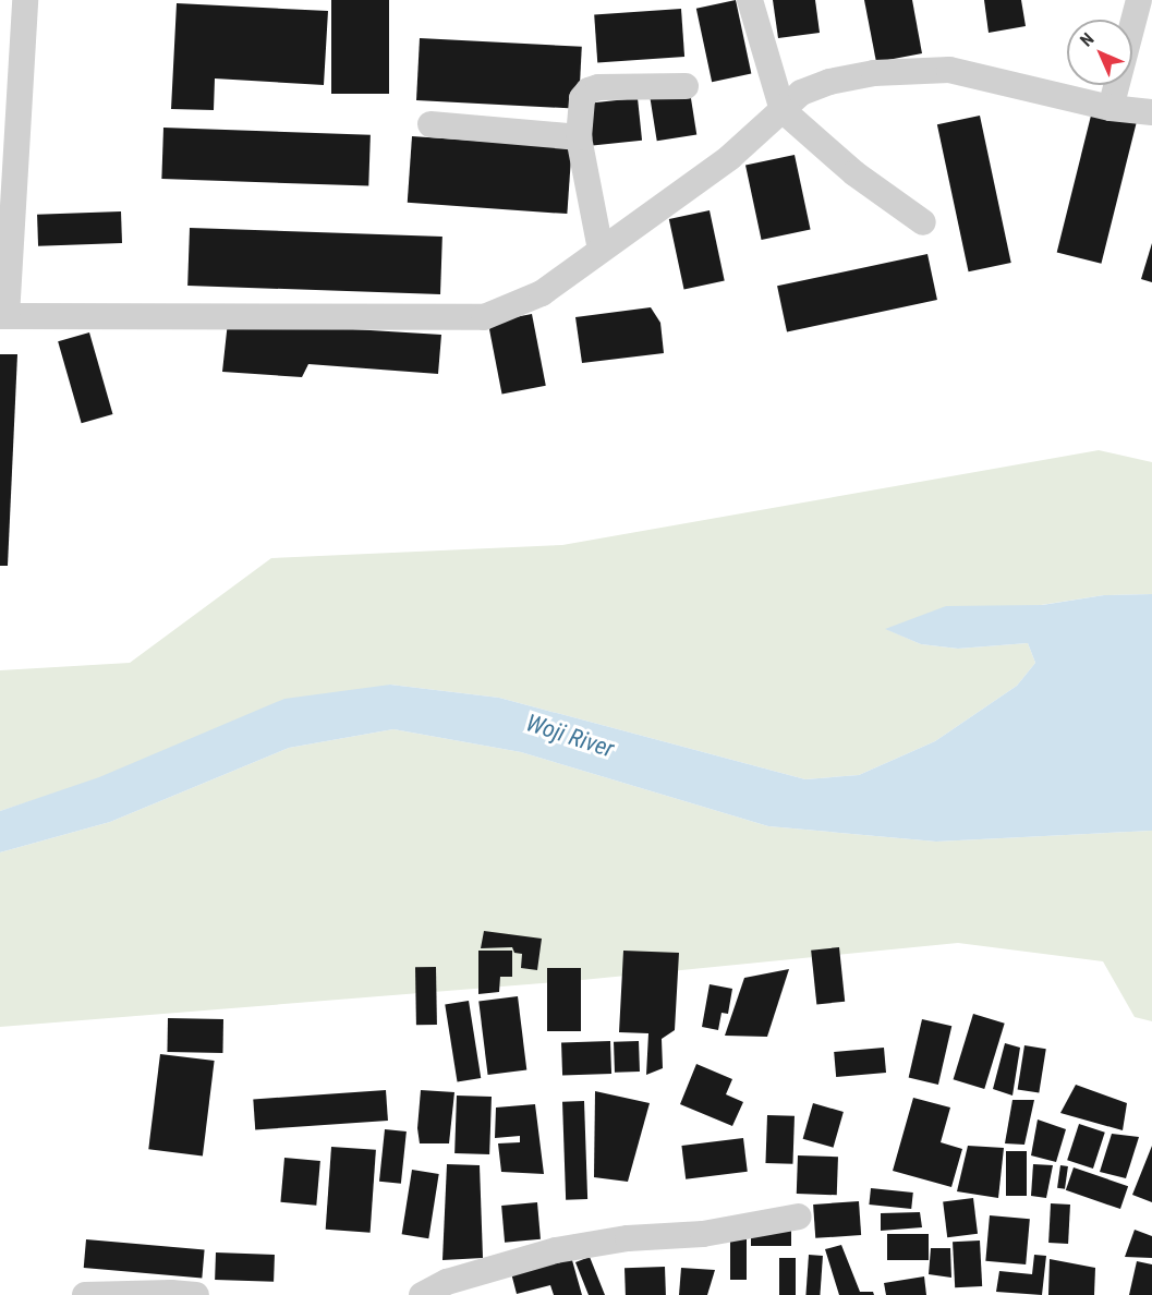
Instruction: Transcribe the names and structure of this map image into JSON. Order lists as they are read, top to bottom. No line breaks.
{"water":["Woji River"],"north":"top left"}
